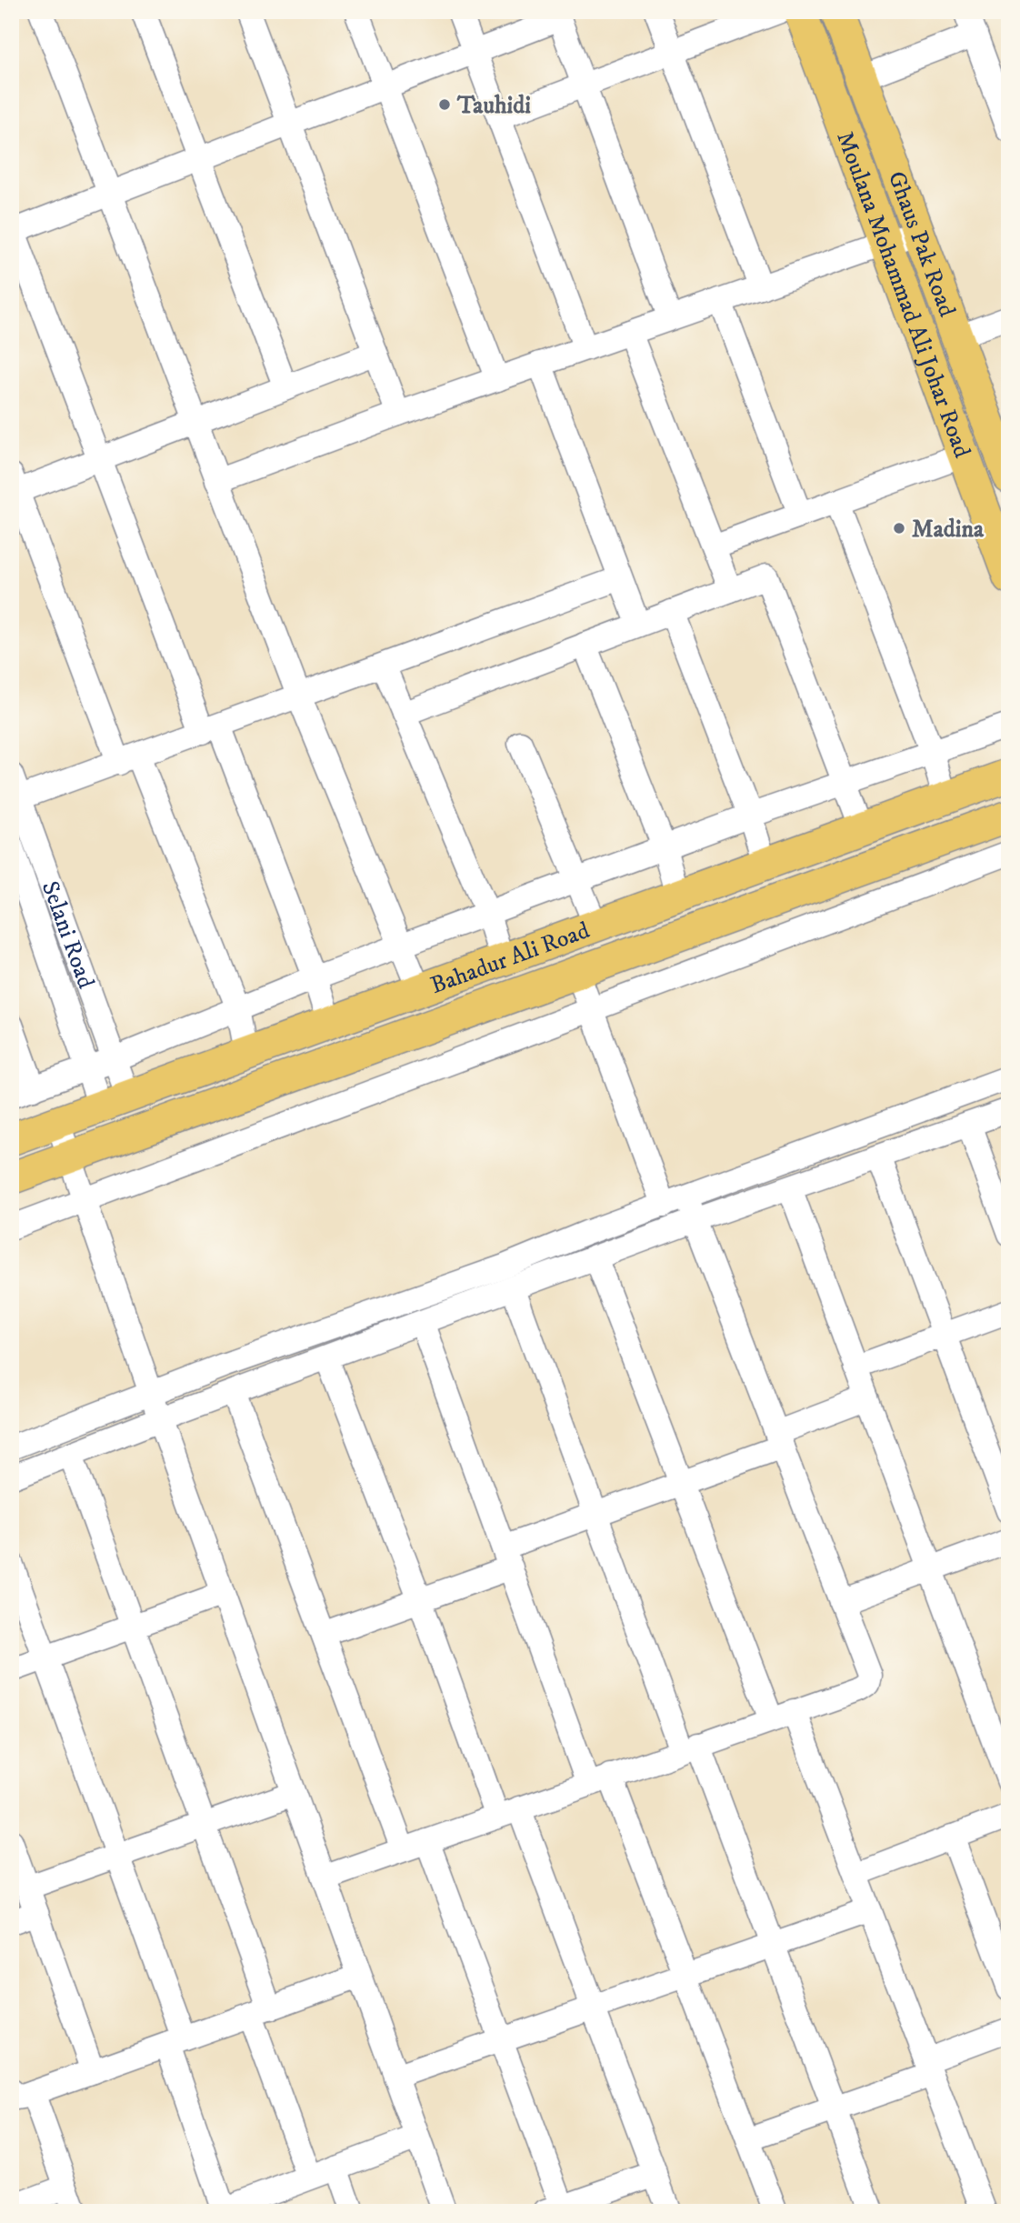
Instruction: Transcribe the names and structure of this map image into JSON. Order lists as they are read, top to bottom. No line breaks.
{"streets":{"main road":["Ghaus Pak Road","Moulana Mohammad Ali Johar Road","Bahadur Ali Road"],"street":["Selani Road"]},"crossings":[["Selani Road","Bahadur Ali Road"]],"places":["Tauhidi","Madina"]}
